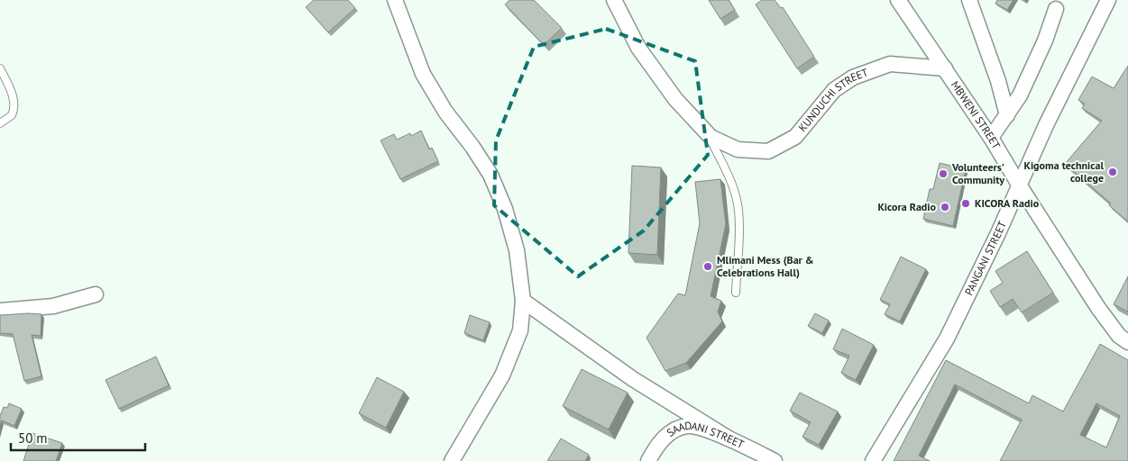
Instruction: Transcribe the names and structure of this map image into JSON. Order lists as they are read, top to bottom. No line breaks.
{"streets":{"street":["KUNDUCHI STREET","MBWENI STREET","PANGANI STREET","SAADANI STREET"]},"crossings":[["KUNDUCHI STREET","MBWENI STREET"],["MBWENI STREET","PANGANI STREET"]],"places":["Kigoma technical college","Volunteers' Community","KICORA Radio","Kicora Radio","Mlimani Mess (Bar & Celebrations Hall)"],"scale_bar":"50 m"}
